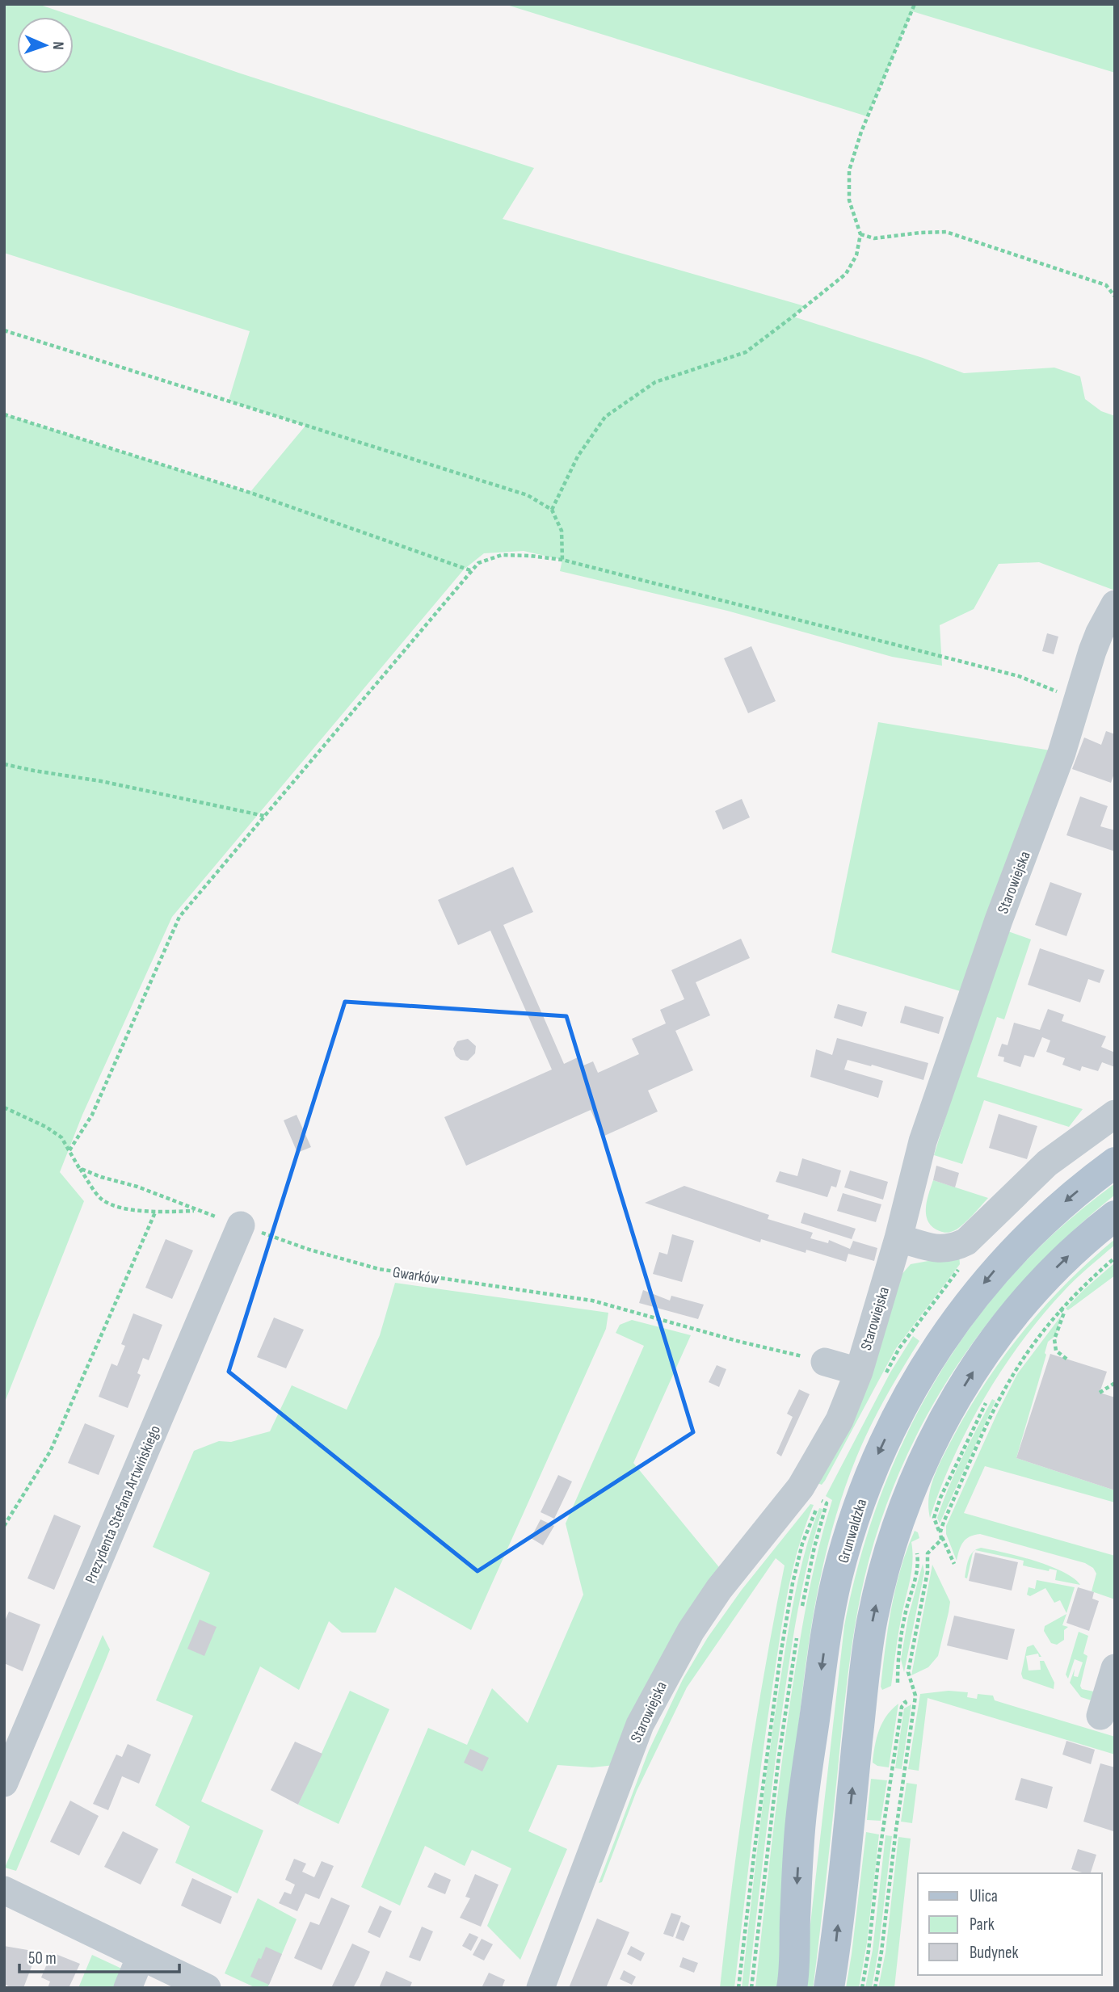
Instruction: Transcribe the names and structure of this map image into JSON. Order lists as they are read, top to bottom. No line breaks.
{"streets":{"main road":["Grunwaldzka"],"street":["Starowiejska","Prezydenta Stefana Artwińskiego"],"path":["Gwarków"]},"crossings":[["Gwarków","Prezydenta Stefana Artwińskiego"]],"legend":["Ulica","Park","Budynek"],"scale_bar":"50 m","north":"right"}
